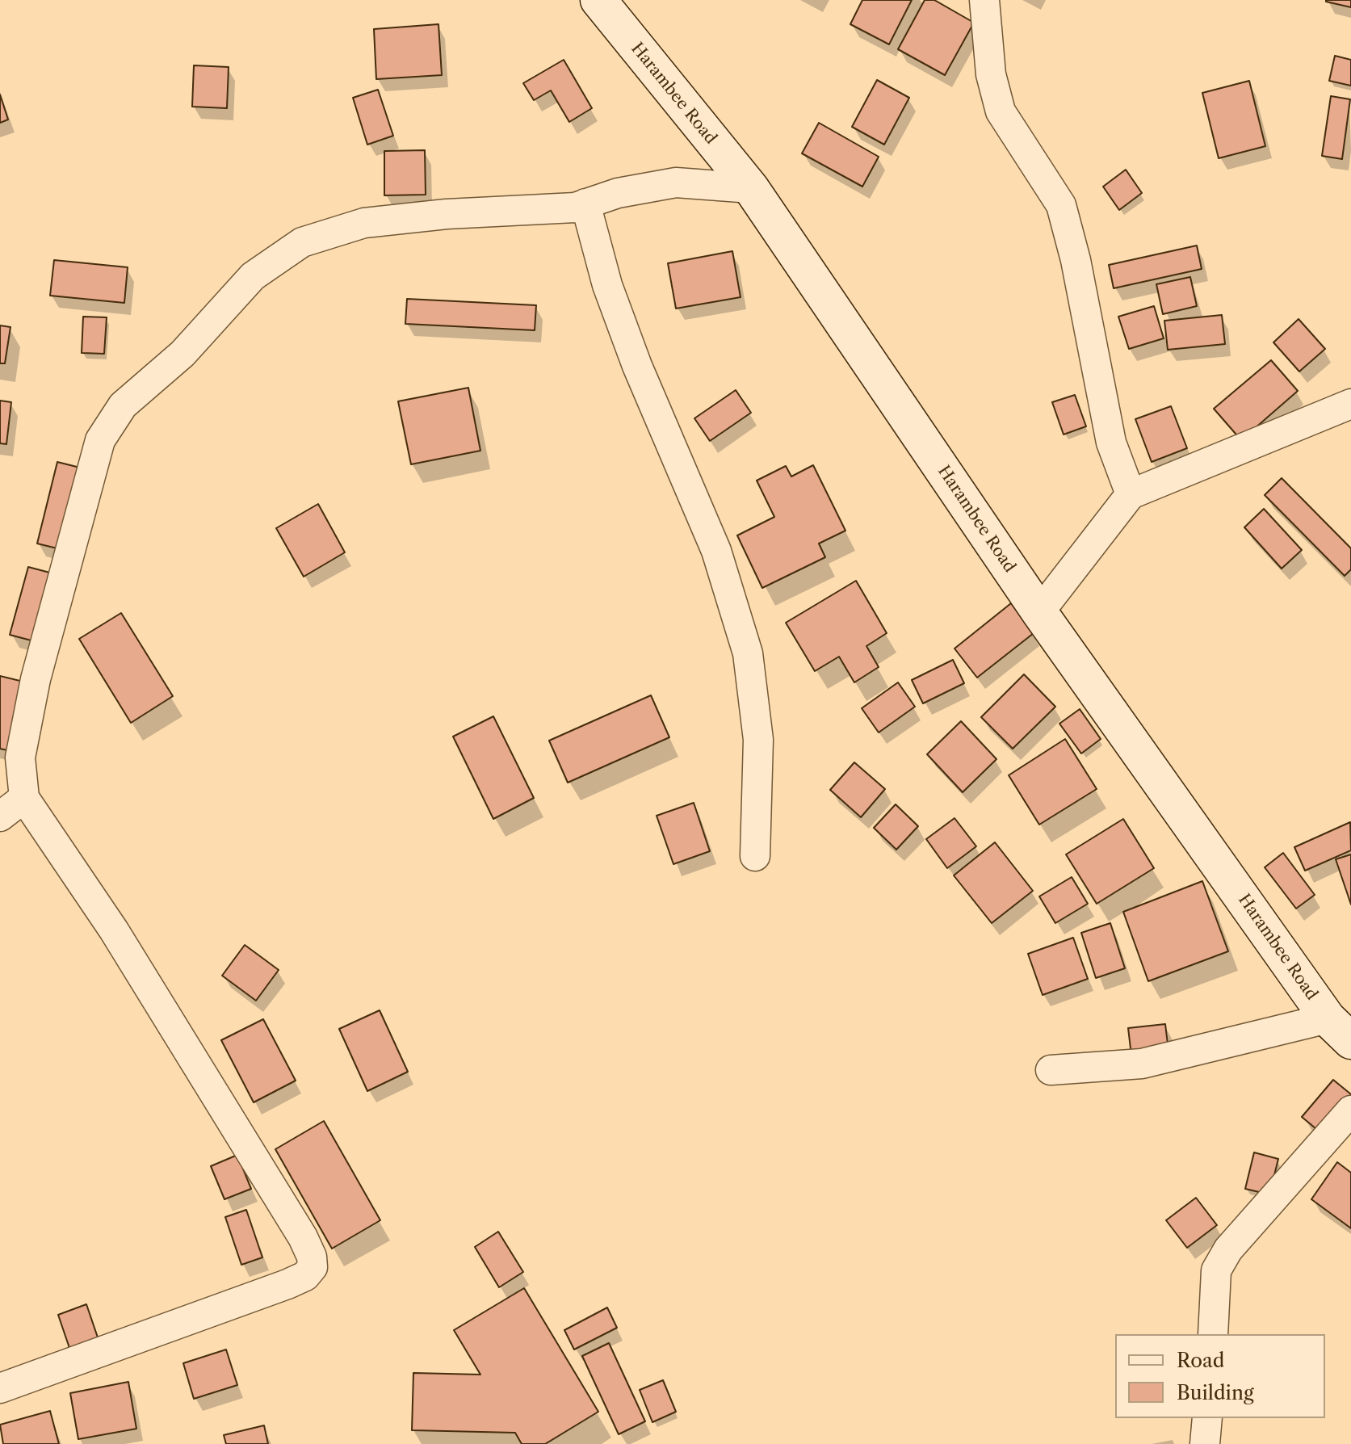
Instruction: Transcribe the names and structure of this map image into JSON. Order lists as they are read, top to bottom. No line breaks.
{"streets":{"main road":["Harambee Road"]},"legend":["Road","Building"]}
